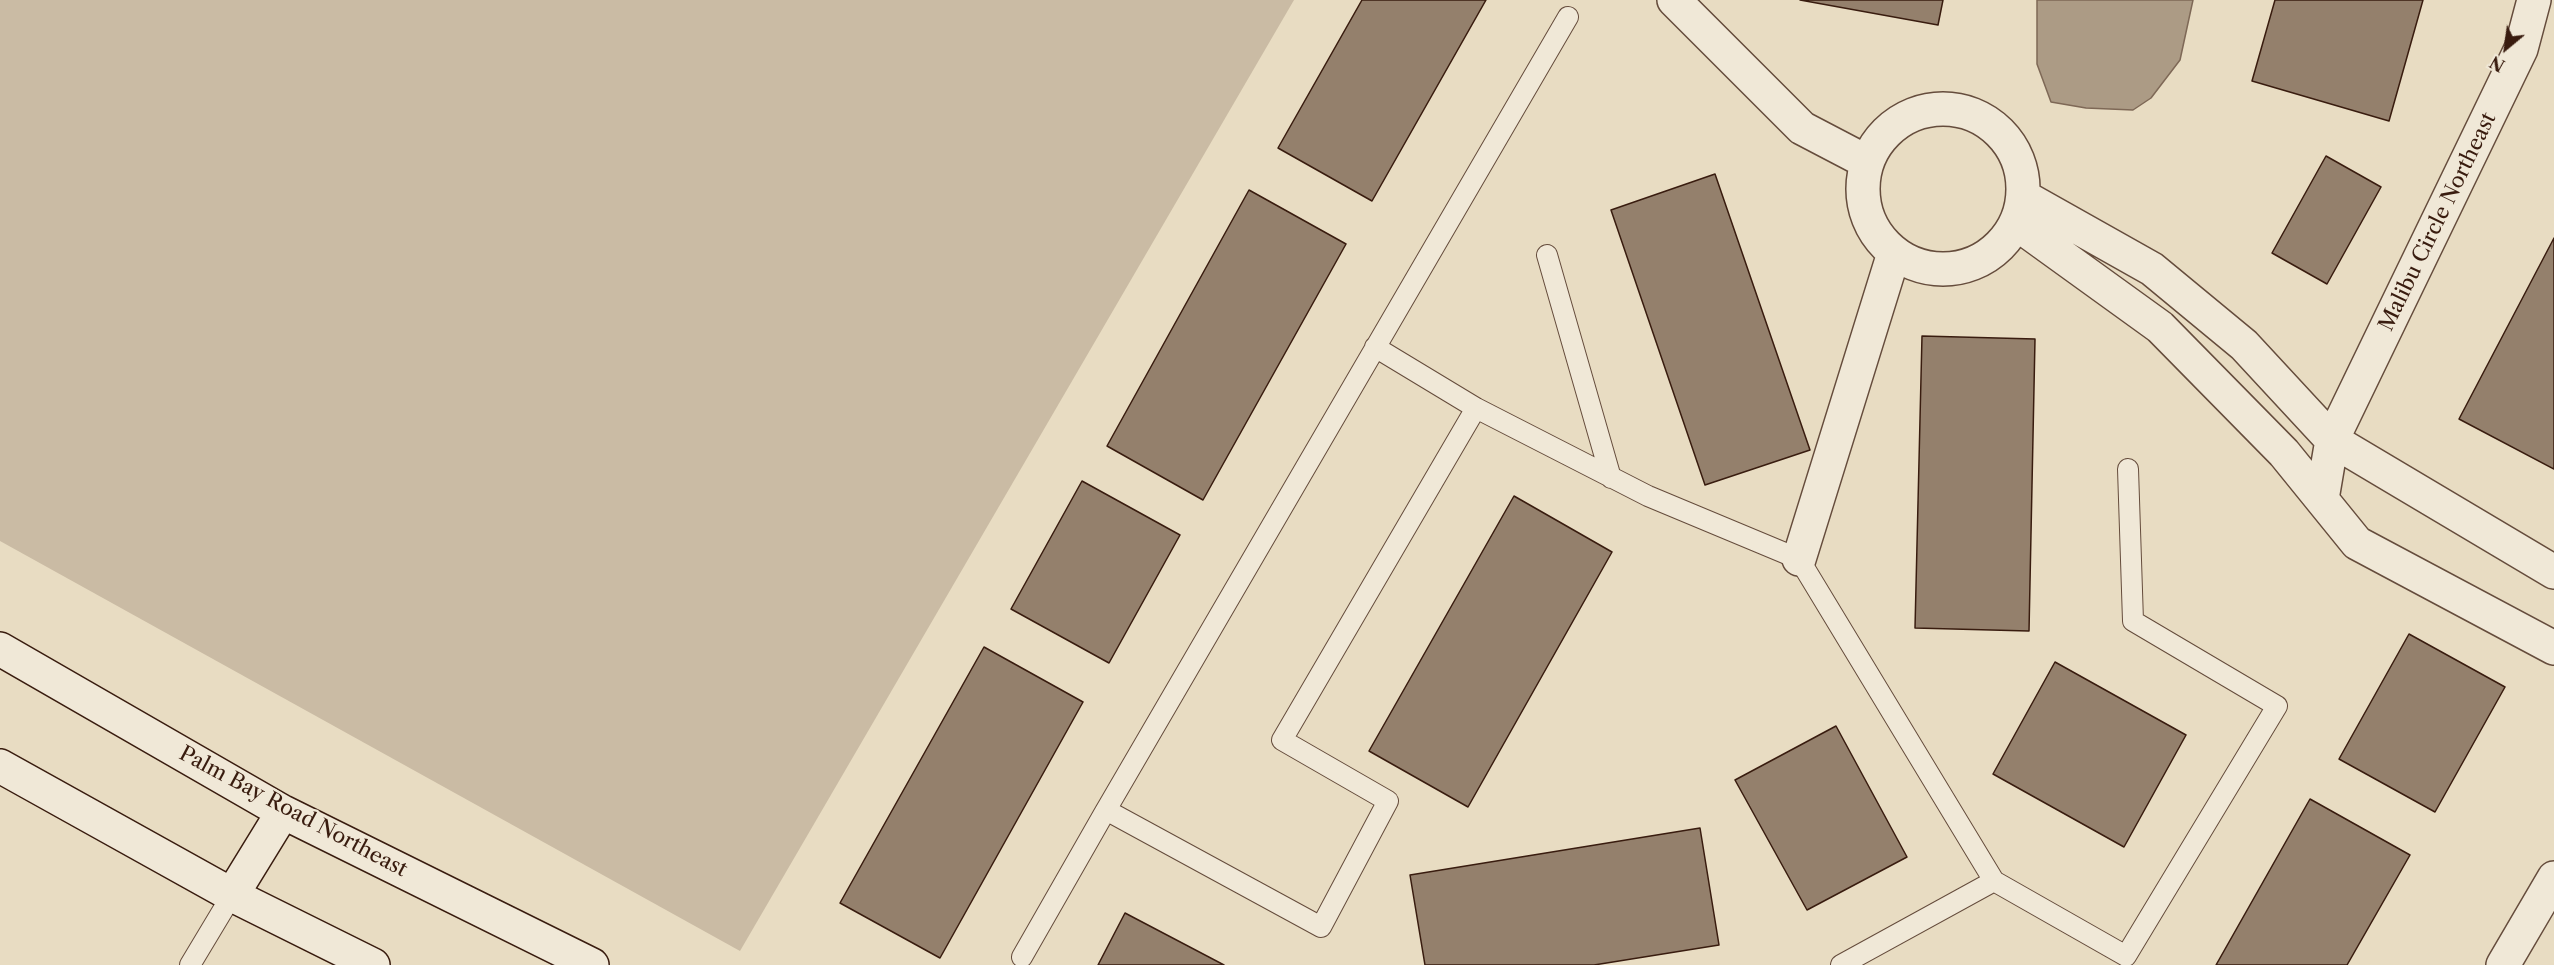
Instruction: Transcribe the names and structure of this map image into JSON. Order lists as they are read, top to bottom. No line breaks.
{"streets":{"street":["Malibu Circle Northeast","Palm Bay Road Northeast"]},"north":"bottom left"}
